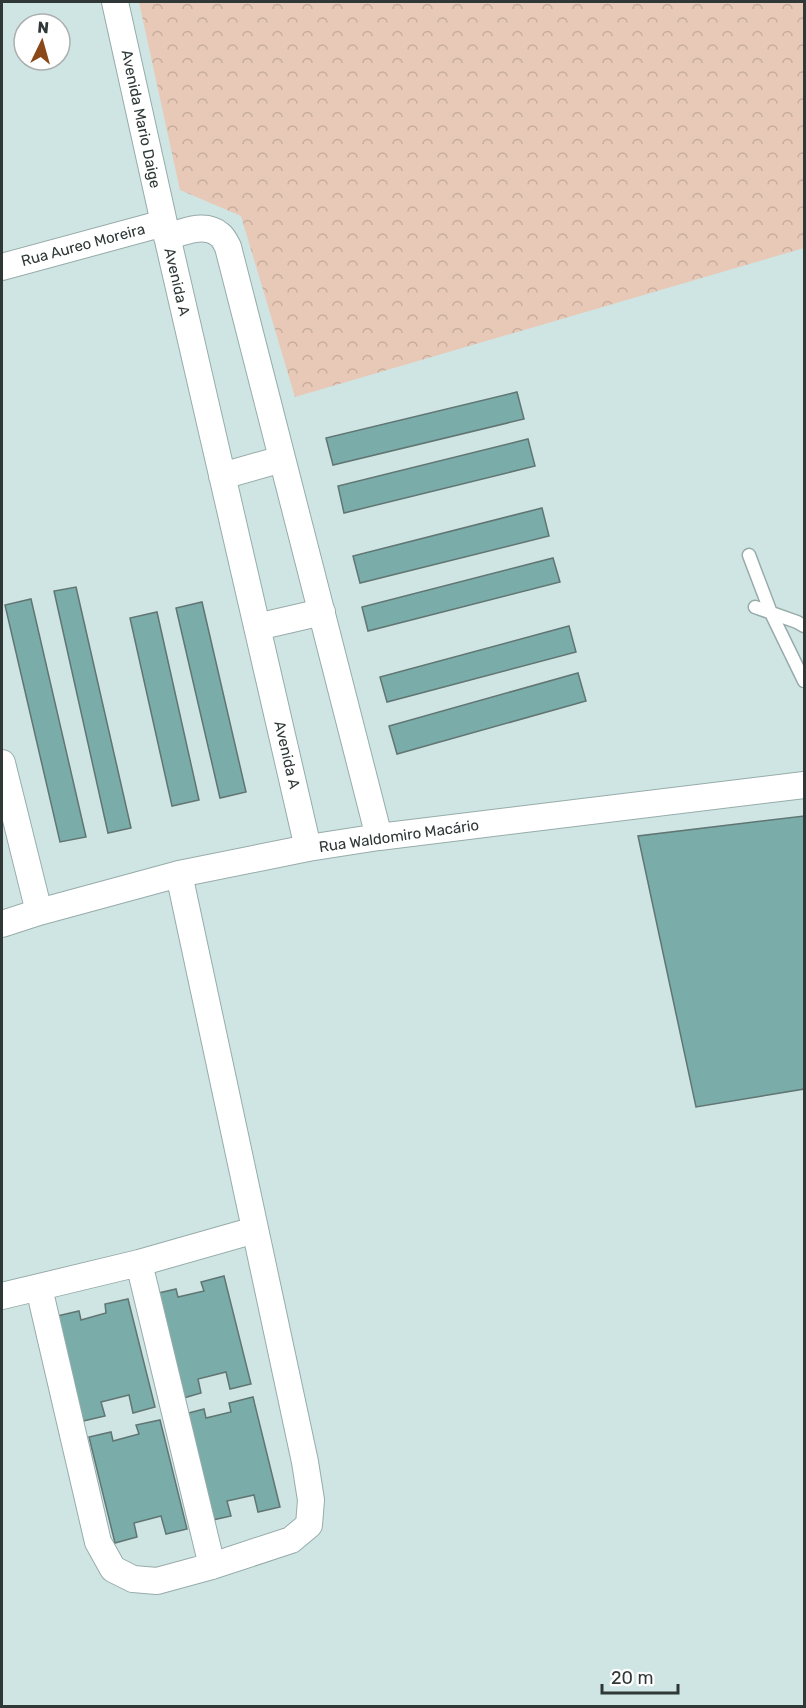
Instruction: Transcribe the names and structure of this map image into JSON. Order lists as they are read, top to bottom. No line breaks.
{"streets":{"street":["Avenida Mario Daige","Rua Aureo Moreira","Avenida A","Rua Waldomiro Macário"]},"crossings":[["Avenida Mario Daige","Rua Aureo Moreira"],["Avenida Mario Daige","Avenida A"],["Rua Aureo Moreira","Avenida A"],["Avenida A","Rua Waldomiro Macário"]],"scale_bar":"20 m","north":"top"}
